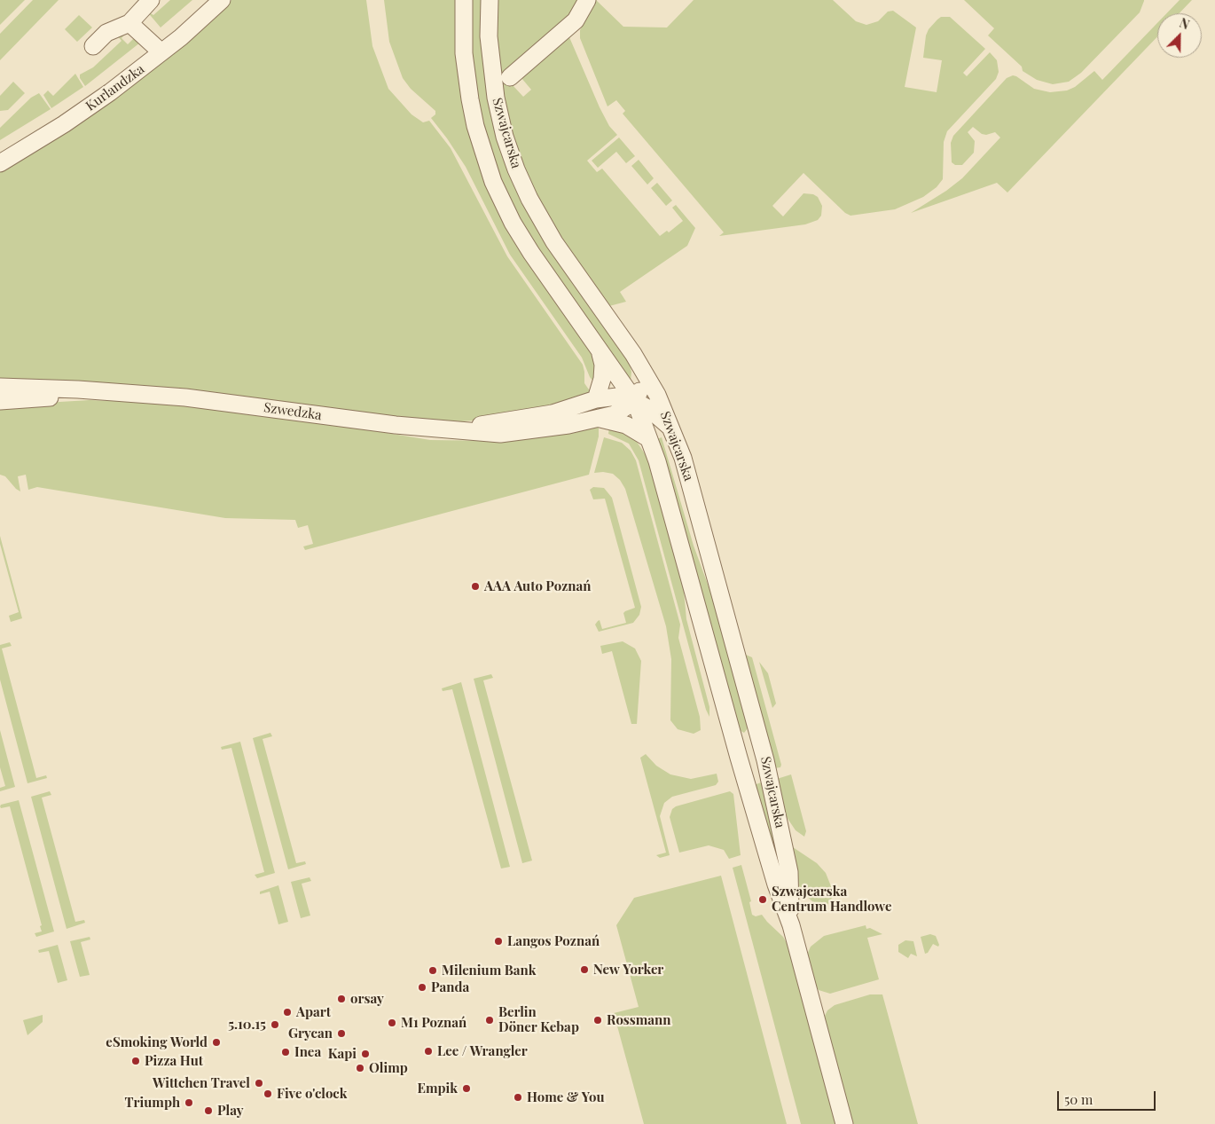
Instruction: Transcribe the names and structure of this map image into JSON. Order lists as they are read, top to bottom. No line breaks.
{"streets":{"street":["Kurlandzka","Szwajcarska","Szwedzka"]},"crossings":[["Szwajcarska","Szwedzka"]],"places":["AAA Auto Poznań","Szwajcarska Centrum Handlowe","Langos Poznań","New Yorker","Milenium Bank","Panda","orsay","Apart","Berlin Döner Kebap","Rossmann","M1 Poznań","5.10.15","Grycan","eSmoking World","Lee / Wrangler","Inea","Kapi","Pizza Hut","Olimp","Wittchen Travel","Empik","Five o'clock","Home & You","Triumph","Play"],"scale_bar":"50 m","north":"top right"}
